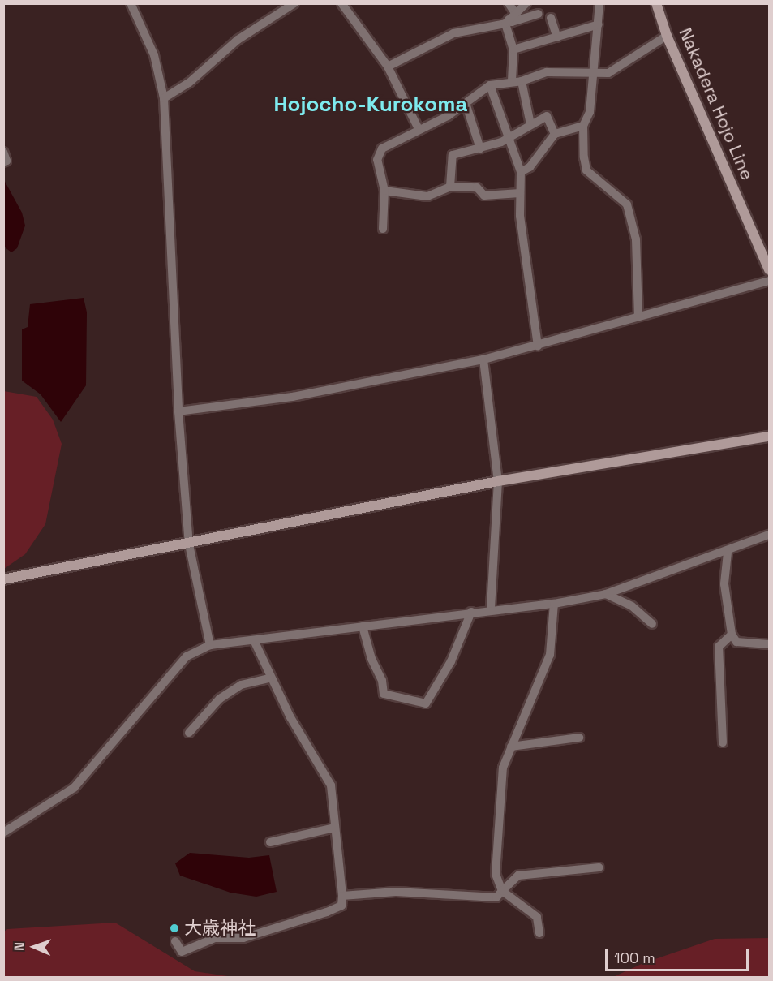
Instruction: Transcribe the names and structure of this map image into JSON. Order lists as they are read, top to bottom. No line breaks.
{"streets":{"street":["Nakadera Hojo Line"]},"districts":["Hojocho-Kurokoma"],"places":["大歳神社"],"scale_bar":"100 m","north":"left"}
